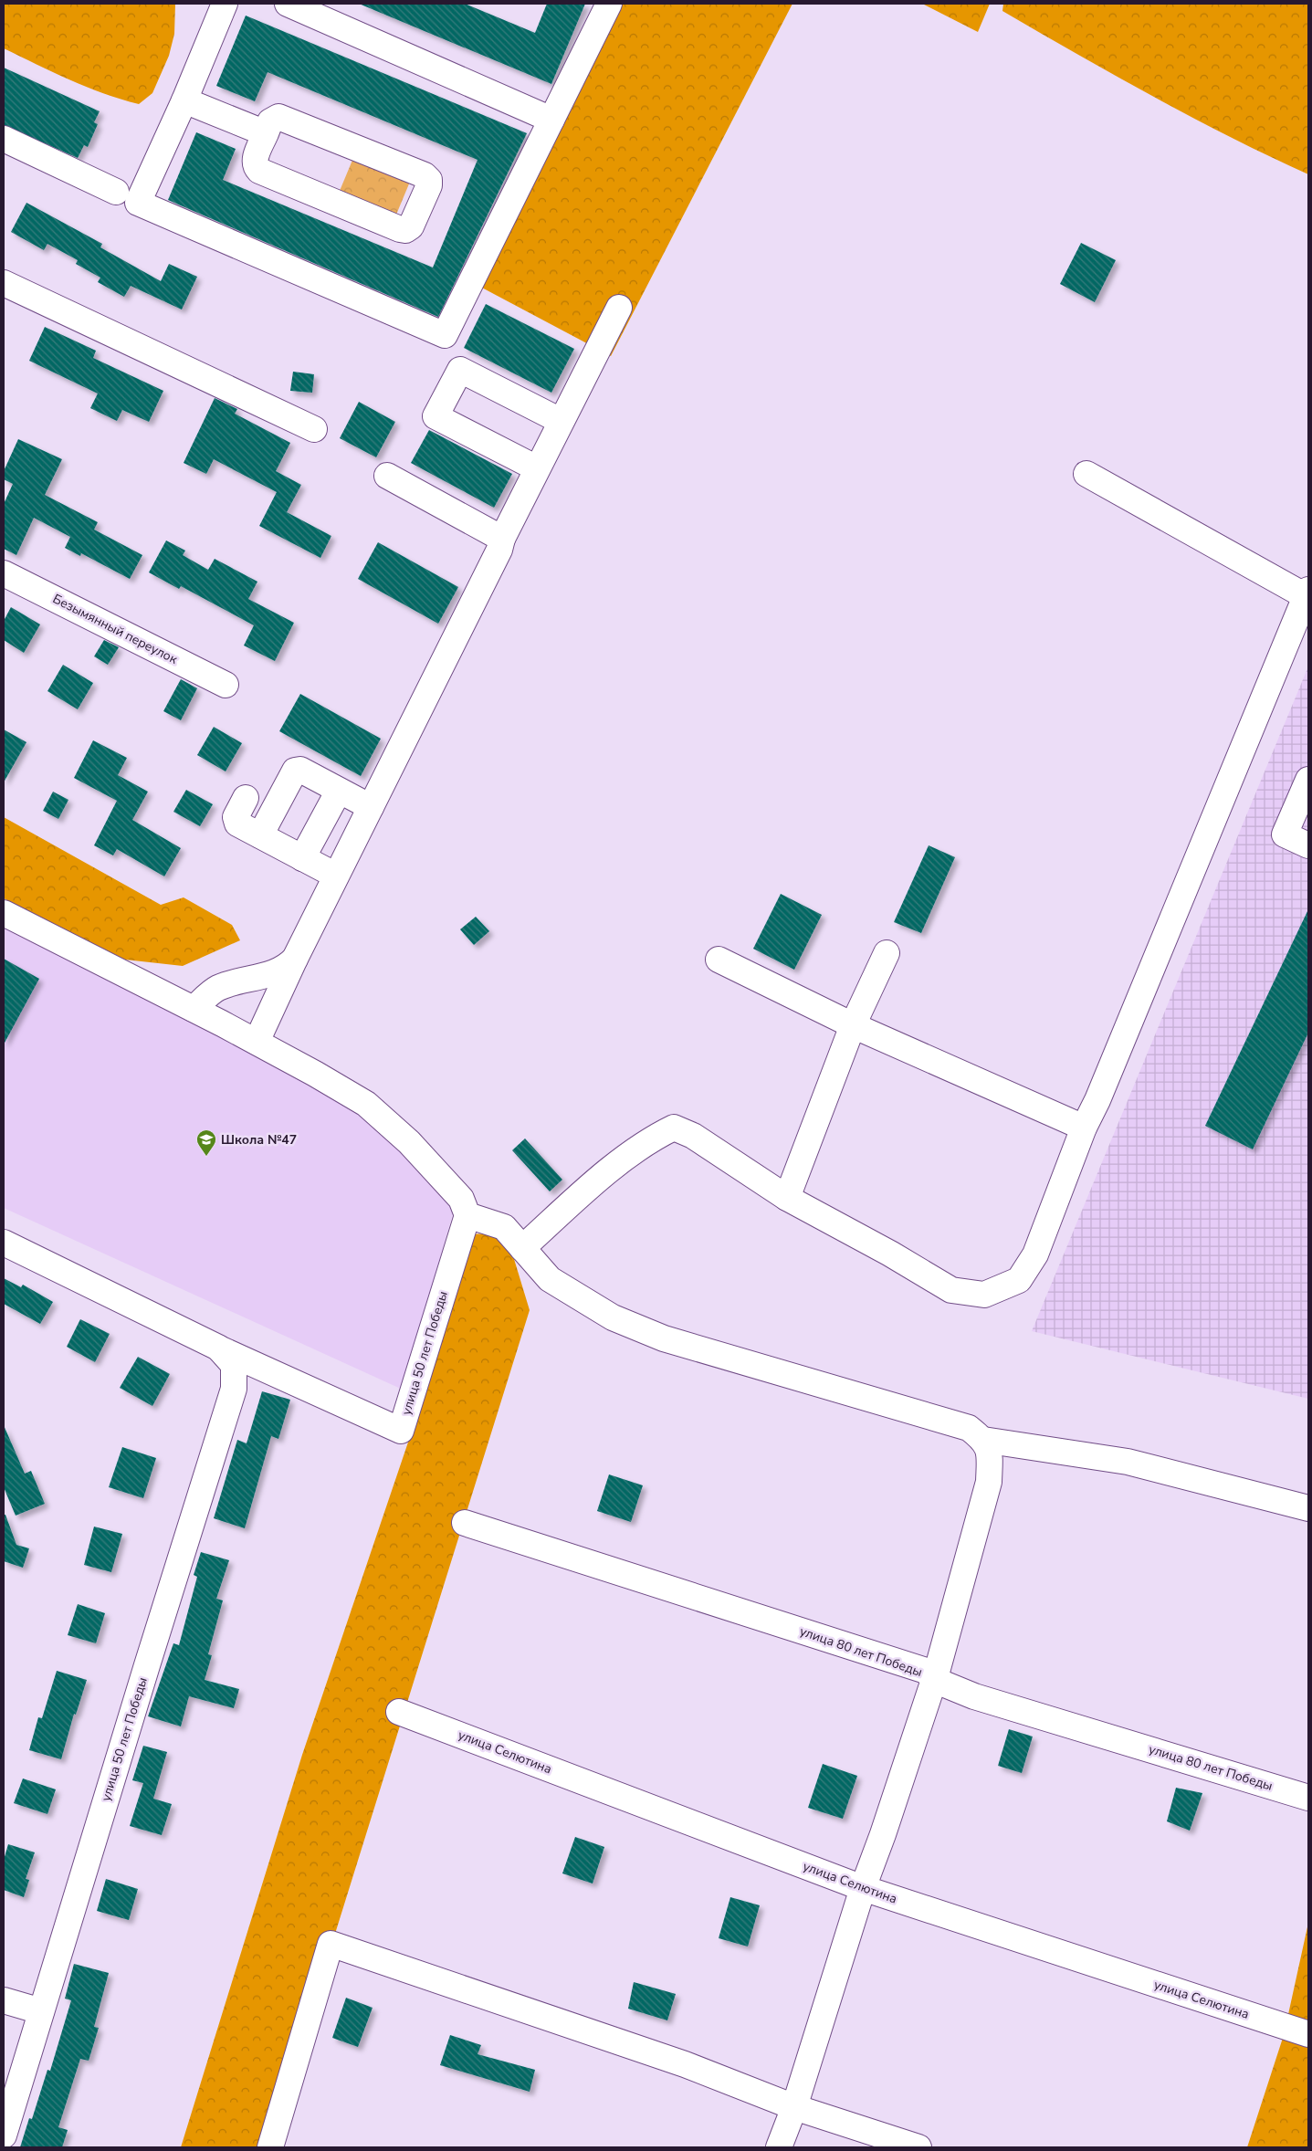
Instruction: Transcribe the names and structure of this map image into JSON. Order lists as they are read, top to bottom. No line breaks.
{"streets":{"street":["Безымянный переулок","улица 50 лет Победы","улица 80 лет Победы","улица Селютина"]},"places":{"school or university":["Школа №47"]}}
